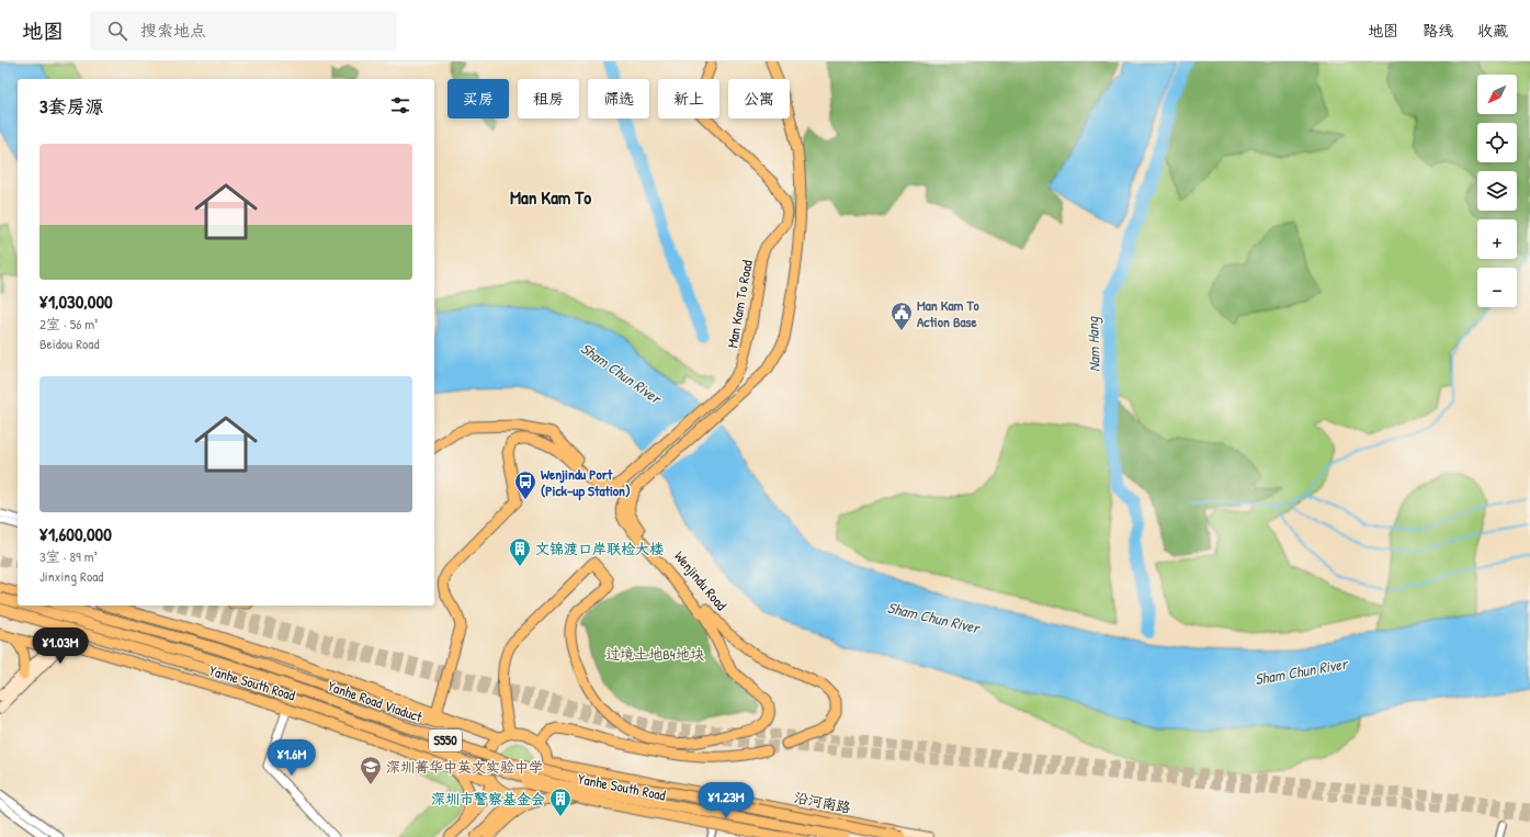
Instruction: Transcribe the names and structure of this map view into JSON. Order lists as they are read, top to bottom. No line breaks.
{"streets":{"main road":["Man Kam To Road","Wenjindu Road","Yanhe South Road","Yanhe Road Viaduct","S550","沿河南路"]},"crossings":[["Wenjindu Road","Yanhe South Road"],["Yanhe South Road","沿河南路"]],"districts":["Man Kam To"],"water":["Nam Hang","Sham Chun River"],"parks":["过境土地B4地块"],"places":{"public building":["Man Kam To Action Base"],"bus stop":["Wenjindu Port (Pick-up Station)"],"building":["文锦渡口岸联检大楼","深圳市警察基金会"],"school or university":["深圳菁华中英文实验中学"]},"north":"bottom left","page":{"header":"地图","search":"搜索地点","nav":["地图","路线","收藏"],"map_buttons":["+","−"],"chip":["买房","租房","筛选","新上","公寓"],"heading":"3套房源","list":[{"name":"¥1,030,000","note":"2室 · 56 m² · Beidou Road"},{"name":"¥1,600,000","note":"3室 · 89 m² · Jinxing Road"}],"price":["¥1.03M","¥1.6M","¥1.23M"]}}
